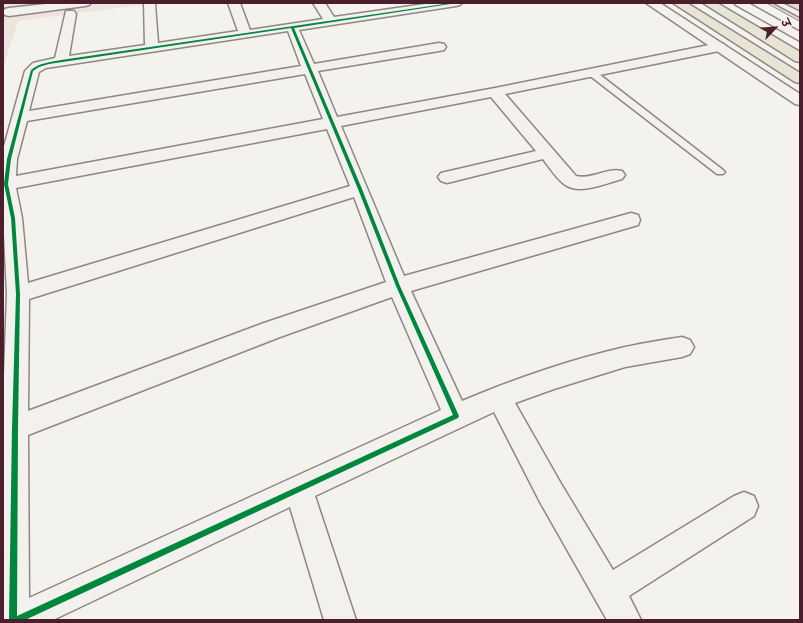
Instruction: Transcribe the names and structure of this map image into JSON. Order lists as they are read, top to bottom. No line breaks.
{"north":"top right"}
